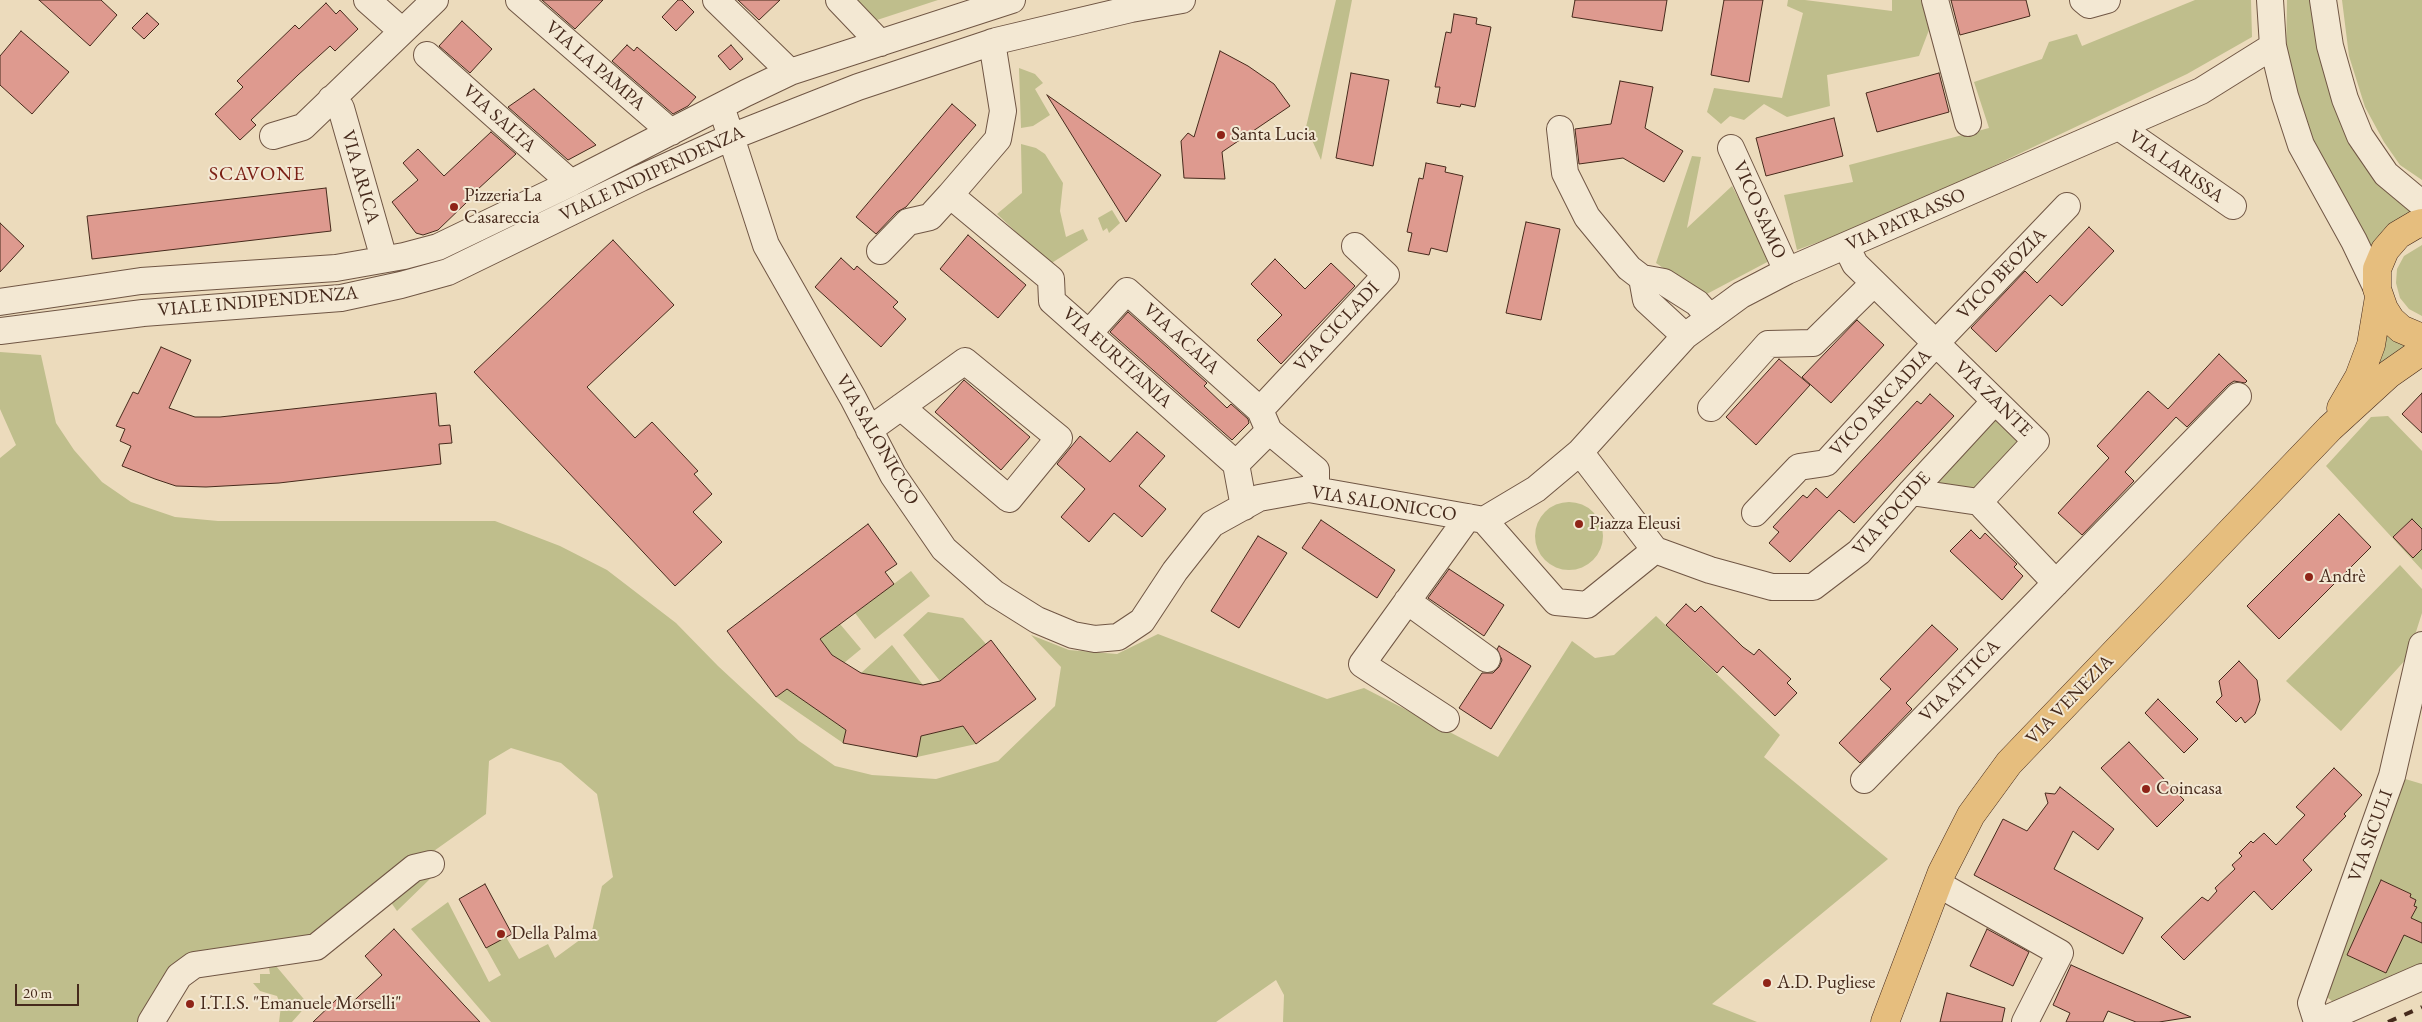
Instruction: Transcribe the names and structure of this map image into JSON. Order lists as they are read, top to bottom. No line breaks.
{"streets":{"main road":["VIA VENEZIA"],"street":["VIA LA PAMPA","VIA SALTA","VIA LARISSA","VIALE INDIPENDENZA","VIA ARICA","VICO SAMO","VIA PATRASSO","VICO BEOZIA","VIA CICLADI","VIA ACAIA","VIA EURITANIA","VIA ZANTE","VICO ARCADIA","VIA SALONICCO","VIA FOCIDE","VIA ATTICA","VIA SICULI"]},"crossings":[["VIA LA PAMPA","VIALE INDIPENDENZA"],["VIA SALTA","VIALE INDIPENDENZA"],["VIA LARISSA","VIA PATRASSO"],["VIALE INDIPENDENZA","VIA ARICA"],["VIALE INDIPENDENZA","VIA SALONICCO"],["VICO SAMO","VIA PATRASSO"],["VIA PATRASSO","VIA ZANTE"],["VICO BEOZIA","VIA ZANTE"],["VICO BEOZIA","VICO ARCADIA"],["VIA CICLADI","VIA ACAIA"],["VIA ACAIA","VIA EURITANIA"],["VIA ACAIA","VIA SALONICCO"],["VIA ZANTE","VICO ARCADIA"],["VIA ZANTE","VIA FOCIDE"]],"districts":["SCAVONE"],"places":["Santa Lucia","Pizzeria La Casareccia","Piazza Eleusi","Andrè","Coincasa","Della Palma","A.D. Pugliese","I.T.I.S. \"Emanuele Morselli\""],"scale_bar":"20 m"}
